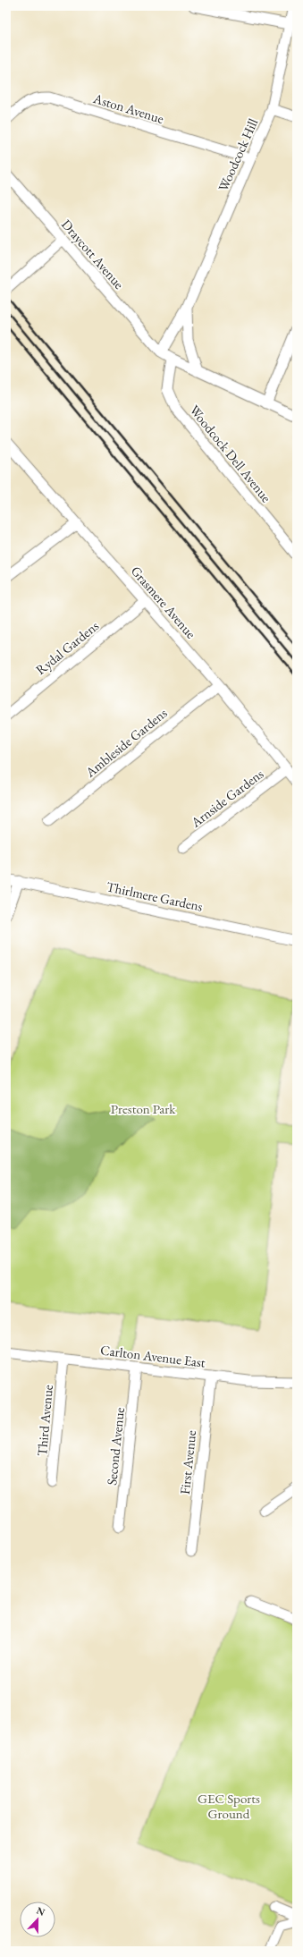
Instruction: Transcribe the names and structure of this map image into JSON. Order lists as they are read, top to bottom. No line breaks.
{"streets":{"street":["Aston Avenue","Woodcock Hill","Draycott Avenue","Woodcock Dell Avenue","Grasmere Avenue","Rydal Gardens","Ambleside Gardens","Arnside Gardens","Thirlmere Gardens","Carlton Avenue East","Third Avenue","Second Avenue","First Avenue"]},"crossings":[["Aston Avenue","Woodcock Hill"],["Woodcock Hill","Draycott Avenue"],["Grasmere Avenue","Rydal Gardens"],["Grasmere Avenue","Ambleside Gardens"],["Grasmere Avenue","Arnside Gardens"],["Carlton Avenue East","Third Avenue"],["Carlton Avenue East","Second Avenue"],["Carlton Avenue East","First Avenue"]],"parks":["Preston Park","GEC Sports Ground"],"north":"top"}
